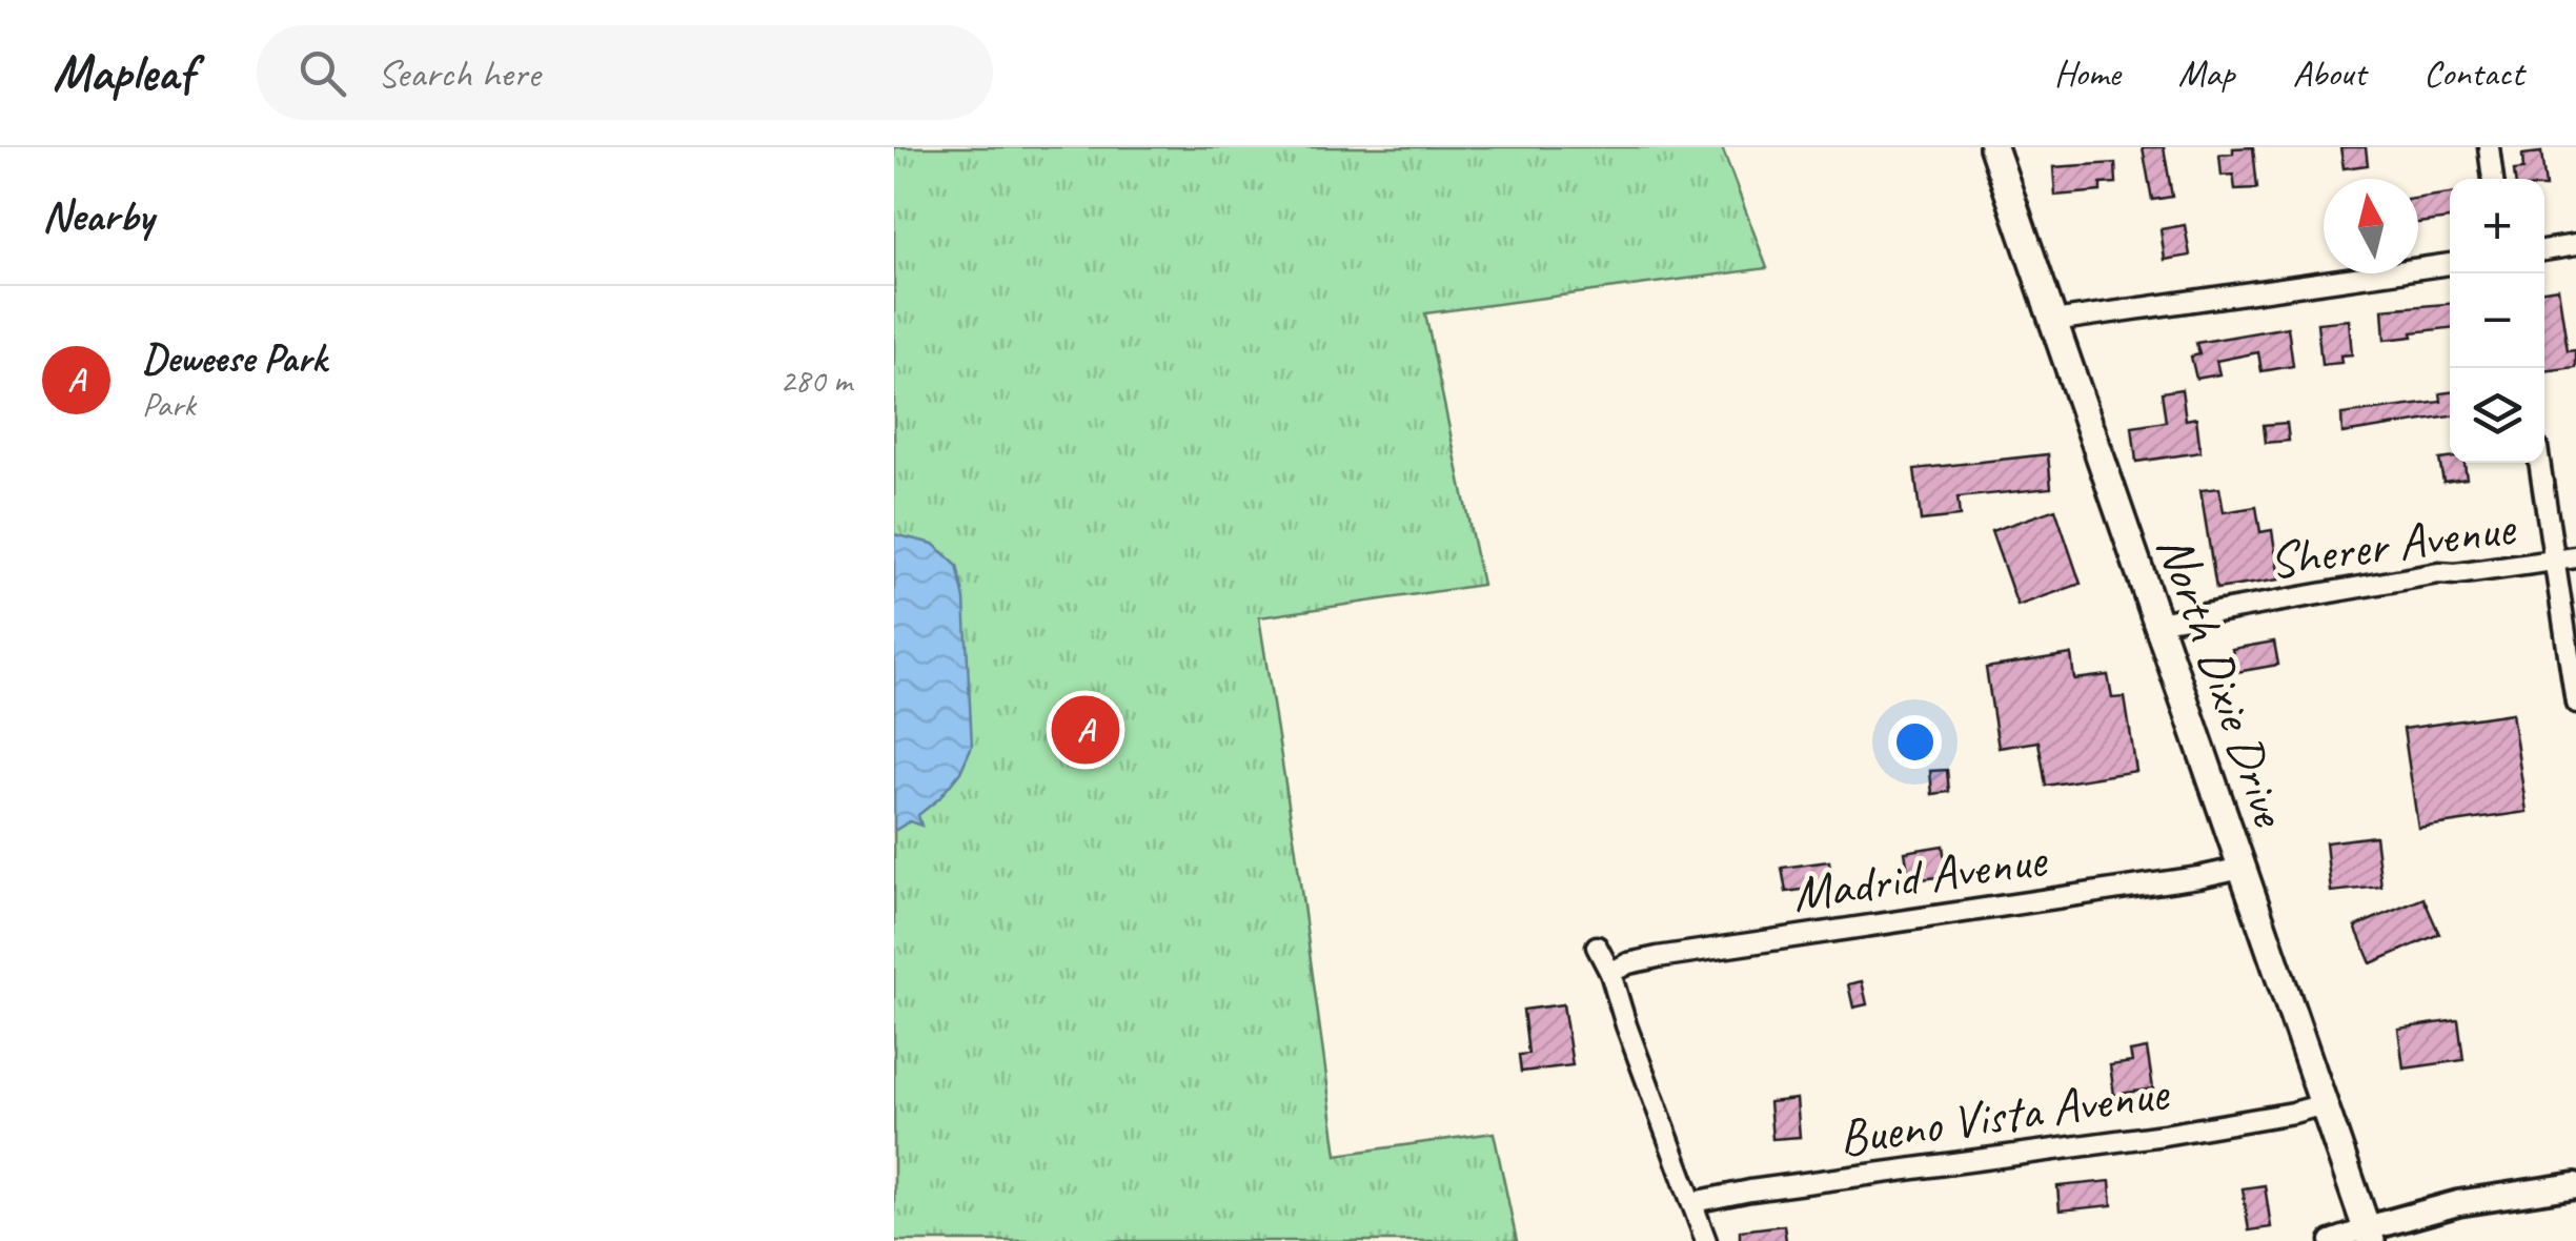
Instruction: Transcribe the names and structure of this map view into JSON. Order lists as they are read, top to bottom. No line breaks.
{"streets":{"main road":["North Dixie Drive"],"street":["Sherer Avenue","Madrid Avenue","Bueno Vista Avenue"]},"crossings":[["Sherer Avenue","North Dixie Drive"],["North Dixie Drive","Madrid Avenue"],["North Dixie Drive","Bueno Vista Avenue"]],"north":"top","page":{"header":"Mapleaf","search":"Search here","nav":["Home","Map","About","Contact"],"heading":"Nearby","map_buttons":["+","−"],"list":[{"mark":"A","name":"Deweese Park","note":"Park","value":"280 m"}],"pins":"A"}}
